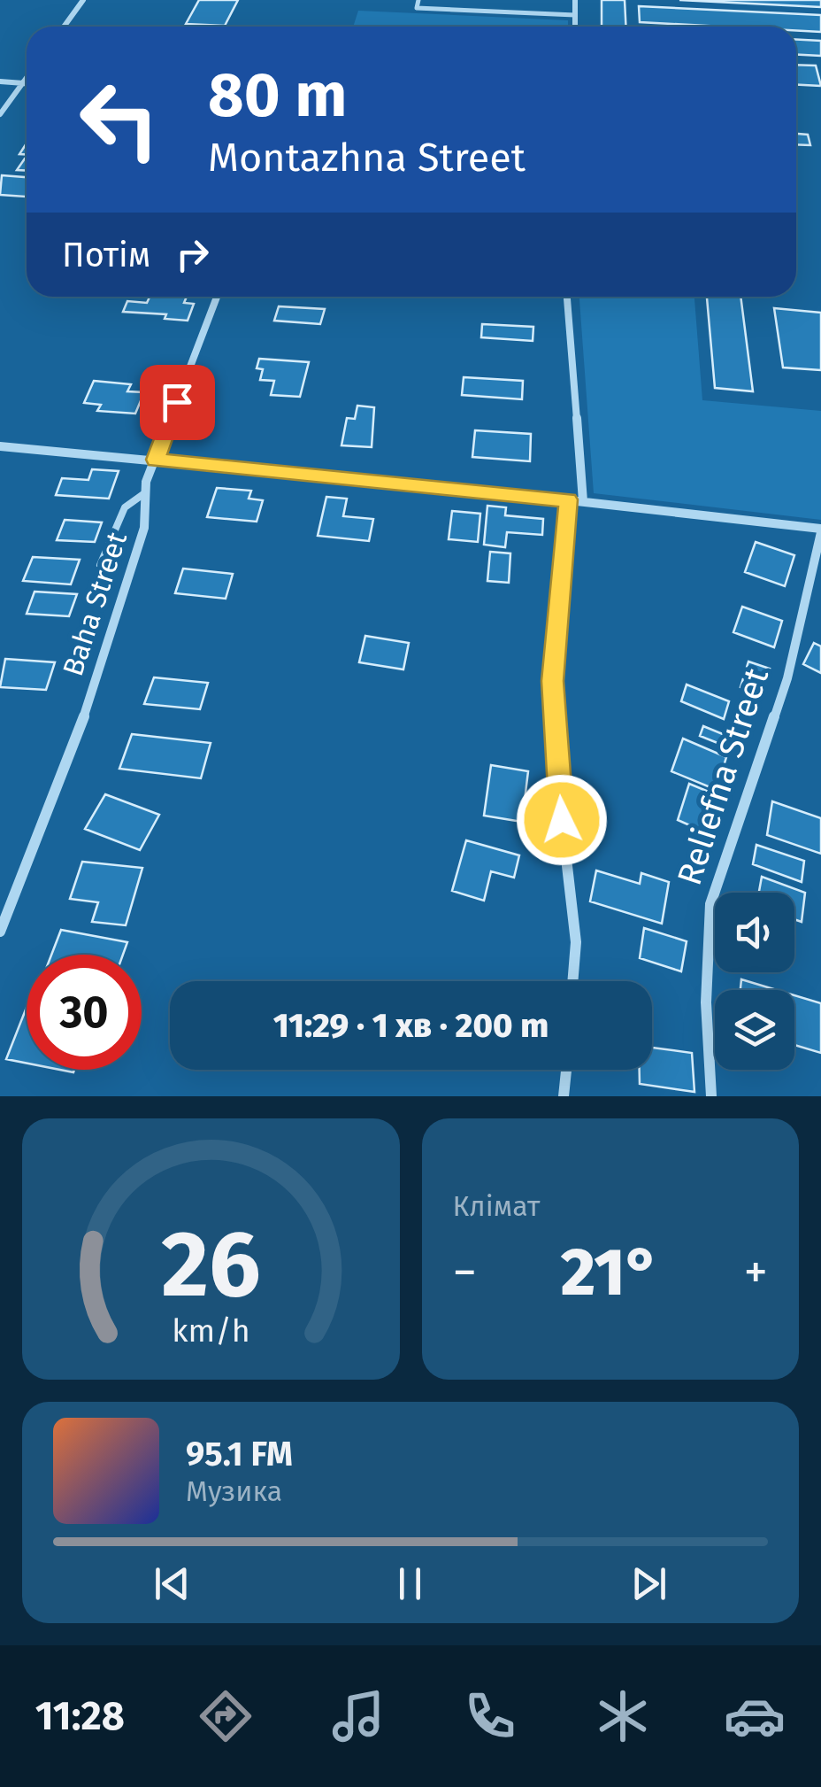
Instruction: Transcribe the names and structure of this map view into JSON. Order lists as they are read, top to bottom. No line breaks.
{"streets":{"street":["Baha Street","Reliefna Street"]},"page":{"turn":["80 m","Montazhna Street"],"then":"Потім","limit":"30","trip":"11:29 · 1 хв · 200 m","tile":"Клімат","heat":["−","21°","+"],"song":["95.1 FM","Музика"],"tabs":"11:28","gauge":["26","km/h"]}}
